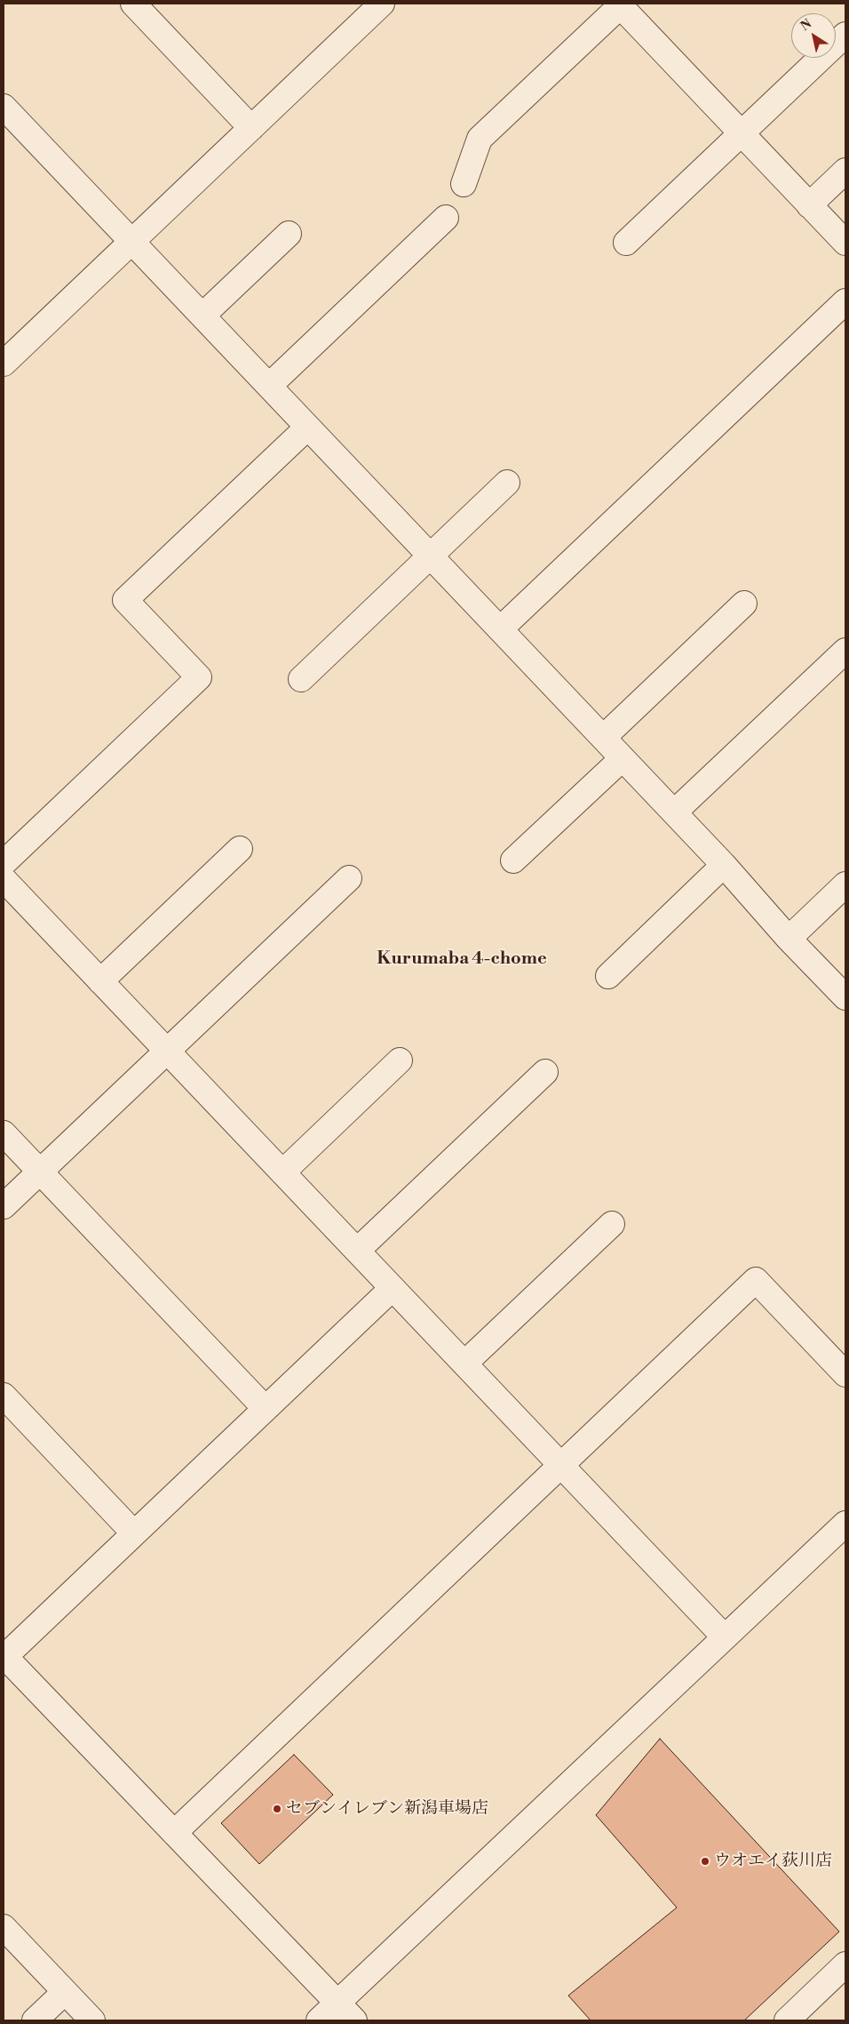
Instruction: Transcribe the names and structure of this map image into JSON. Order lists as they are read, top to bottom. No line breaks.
{"districts":["Kurumaba 4-chome"],"places":["セブンイレブン新潟車場店","ウオエイ荻川店"],"north":"top left"}
